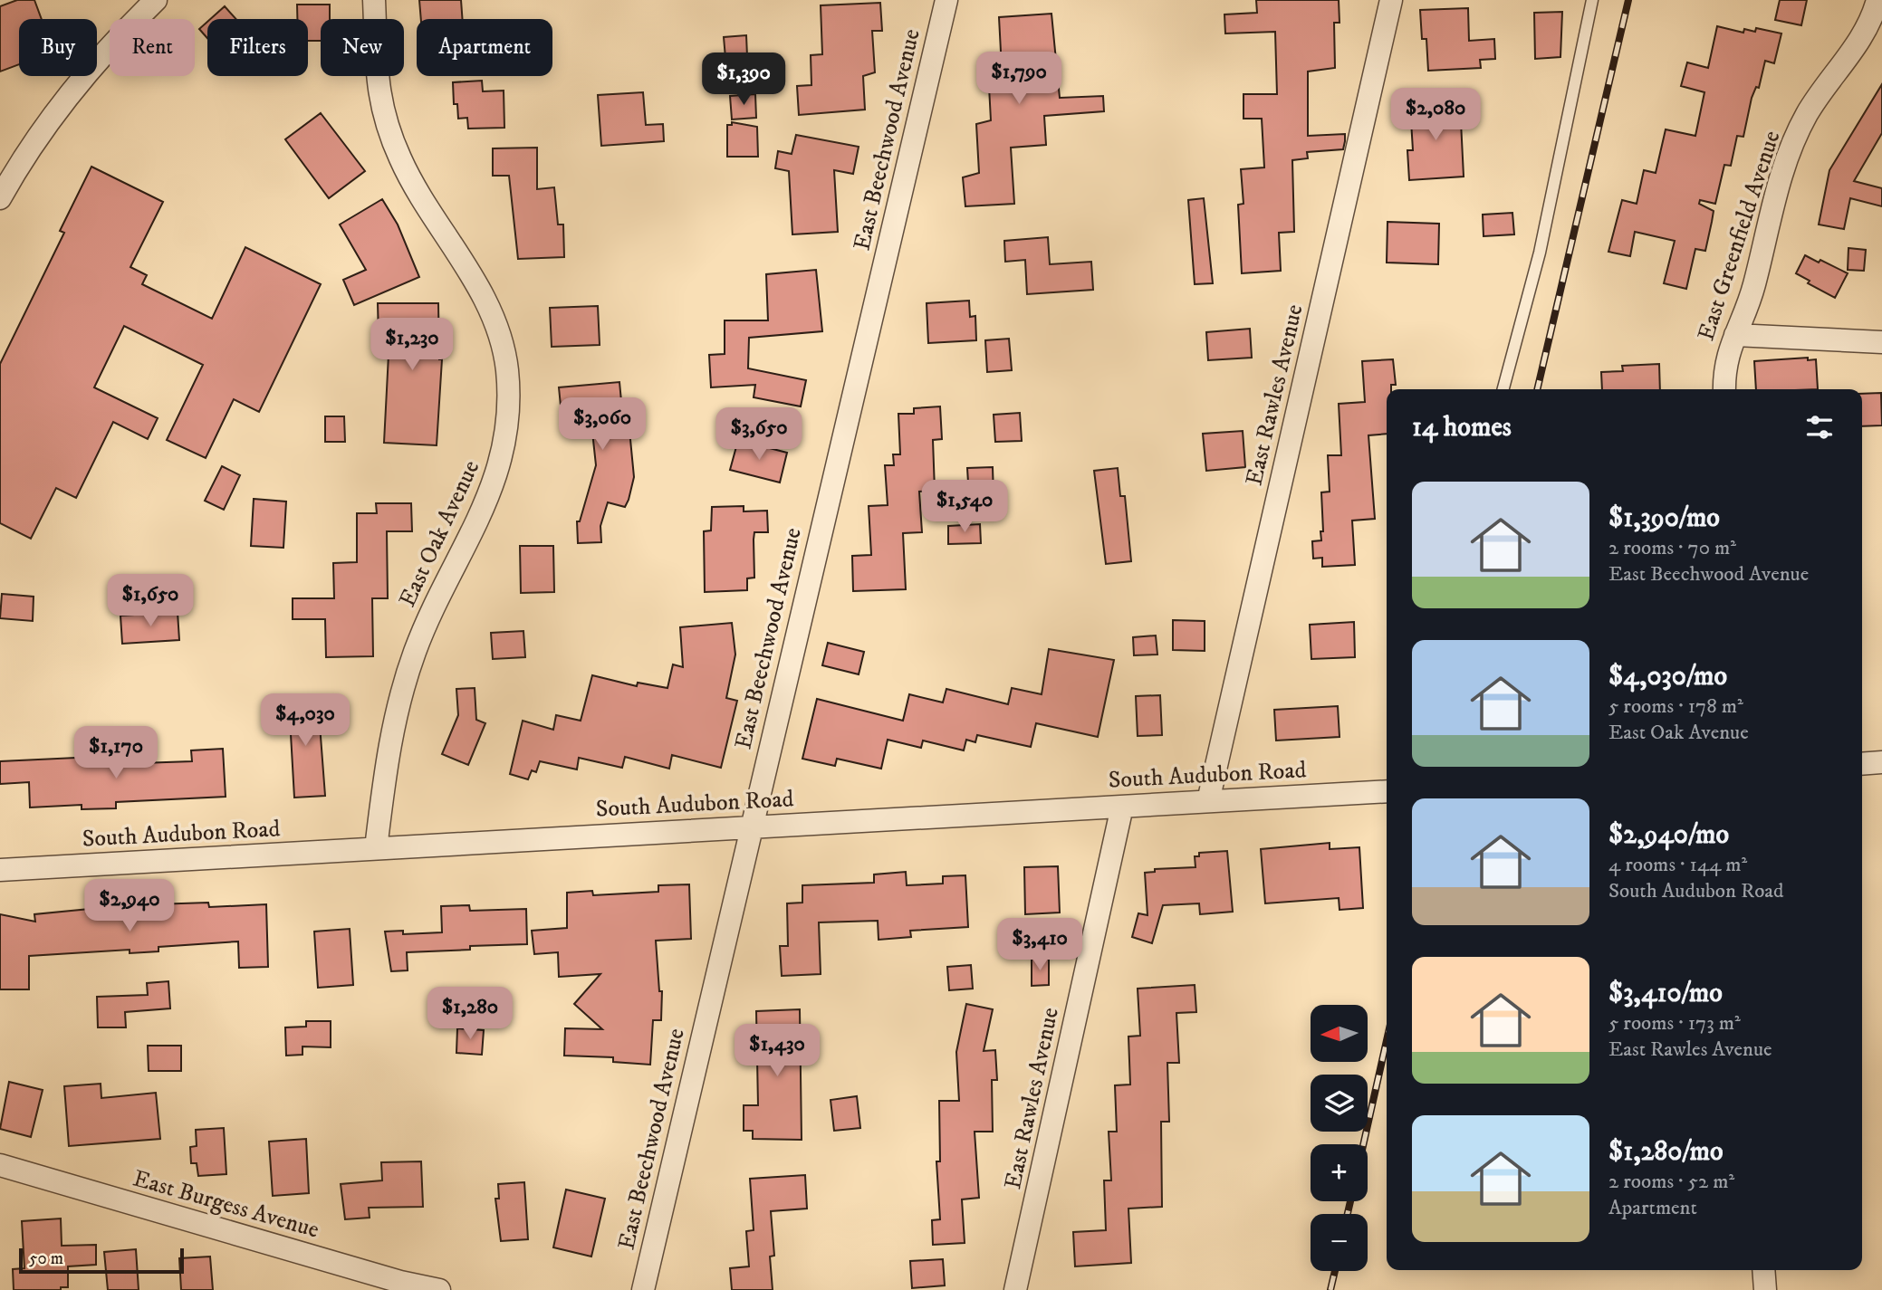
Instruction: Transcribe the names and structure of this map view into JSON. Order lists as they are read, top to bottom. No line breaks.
{"streets":{"street":["East Beechwood Avenue","East Greenfield Avenue","East Rawles Avenue","East Oak Avenue","South Audubon Road","East Burgess Avenue"]},"crossings":[["East Beechwood Avenue","South Audubon Road"],["East Rawles Avenue","South Audubon Road"],["East Oak Avenue","South Audubon Road"]],"scale_bar":"50 m","north":"left","page":{"chip":["Buy","Rent","Filters","New","Apartment"],"price":["$1,790","$1,390","$2,080","$1,230","$3,060","$3,650","$1,540","$1,650","$4,030","$1,170","$2,940","$3,410","$1,280","$1,430"],"heading":"14 homes","list":[{"name":"$1,390/mo","note":"2 rooms · 70 m² · East Beechwood Avenue"},{"name":"$4,030/mo","note":"5 rooms · 178 m² · East Oak Avenue"},{"name":"$2,940/mo","note":"4 rooms · 144 m² · South Audubon Road"},{"name":"$3,410/mo","note":"5 rooms · 173 m² · East Rawles Avenue"},{"name":"$1,280/mo","note":"2 rooms · 52 m² · Apartment"}],"map_buttons":["+","−"],"scale":"50 m"}}
